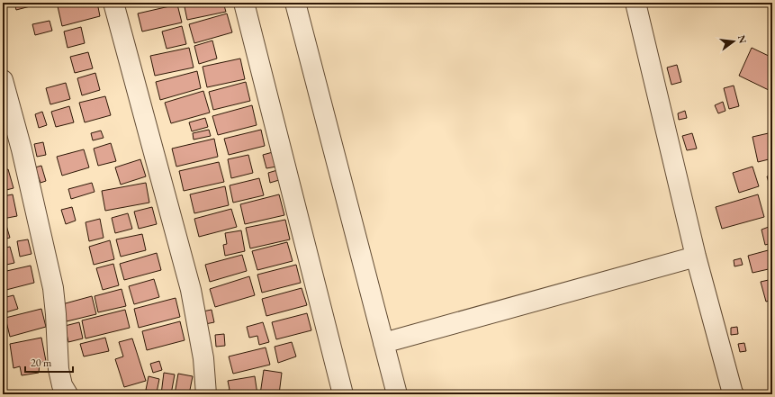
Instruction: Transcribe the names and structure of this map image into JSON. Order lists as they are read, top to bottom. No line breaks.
{"scale_bar":"20 m","north":"right"}
